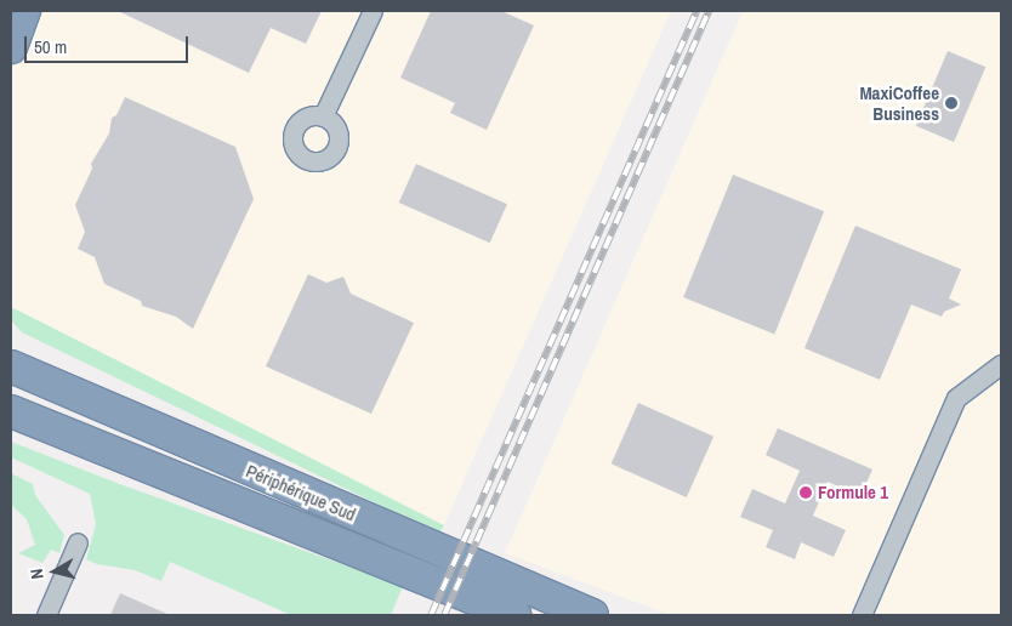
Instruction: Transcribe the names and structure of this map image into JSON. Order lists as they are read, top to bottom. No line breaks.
{"streets":{"highway":["Périphérique Sud"]},"places":["MaxiCoffee Business","Formule 1"],"scale_bar":"50 m","north":"left"}
